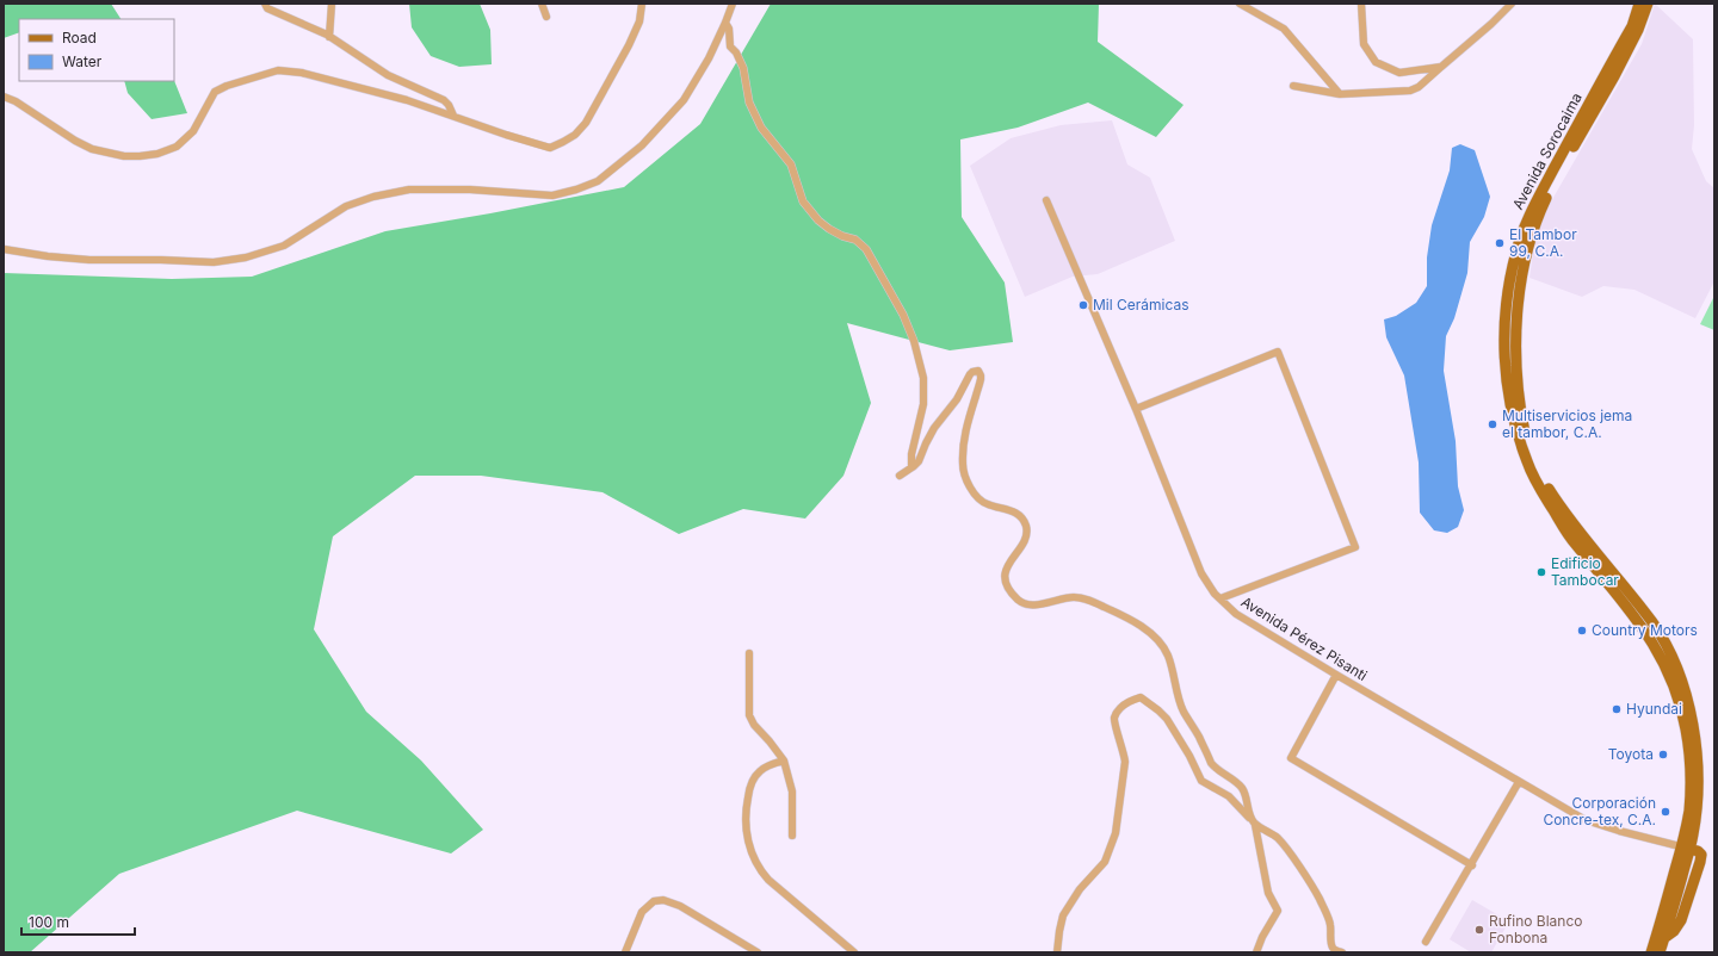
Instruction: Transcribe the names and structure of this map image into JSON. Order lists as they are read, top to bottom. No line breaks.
{"streets":{"main road":["Avenida Sorocaima"],"street":["Avenida Pérez Pisanti"]},"crossings":[["Avenida Sorocaima","Avenida Pérez Pisanti"]],"places":["El Tambor 99, C.A.","Mil Cerámicas","Multiservicios jema el tambor, C.A.","Edificio Tambocar","Country Motors","Hyundai","Toyota","Corporación Concre-tex, C.A.","Rufino Blanco Fonbona"],"legend":["Road","Water"],"scale_bar":"100 m"}
